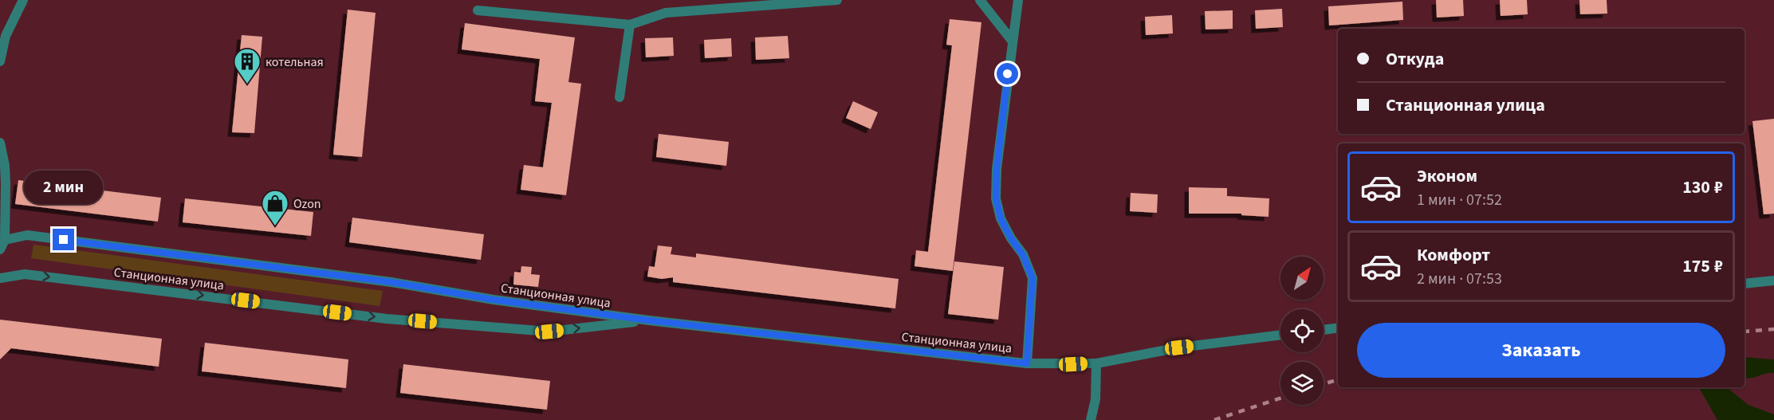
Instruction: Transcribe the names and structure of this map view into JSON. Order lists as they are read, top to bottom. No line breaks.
{"streets":{"street":["Станционная улица"]},"places":{"building":["котельная"],"shop":["Ozon"]},"north":"top right","page":{"banner":["Откуда","Станционная улица"],"list":[{"name":"Эконом","note":"1 мин · 07:52","value":"130 ₽"},{"name":"Комфорт","note":"2 мин · 07:53","value":"175 ₽"}],"bubble":"2 мин","buttons":"Заказать"}}
